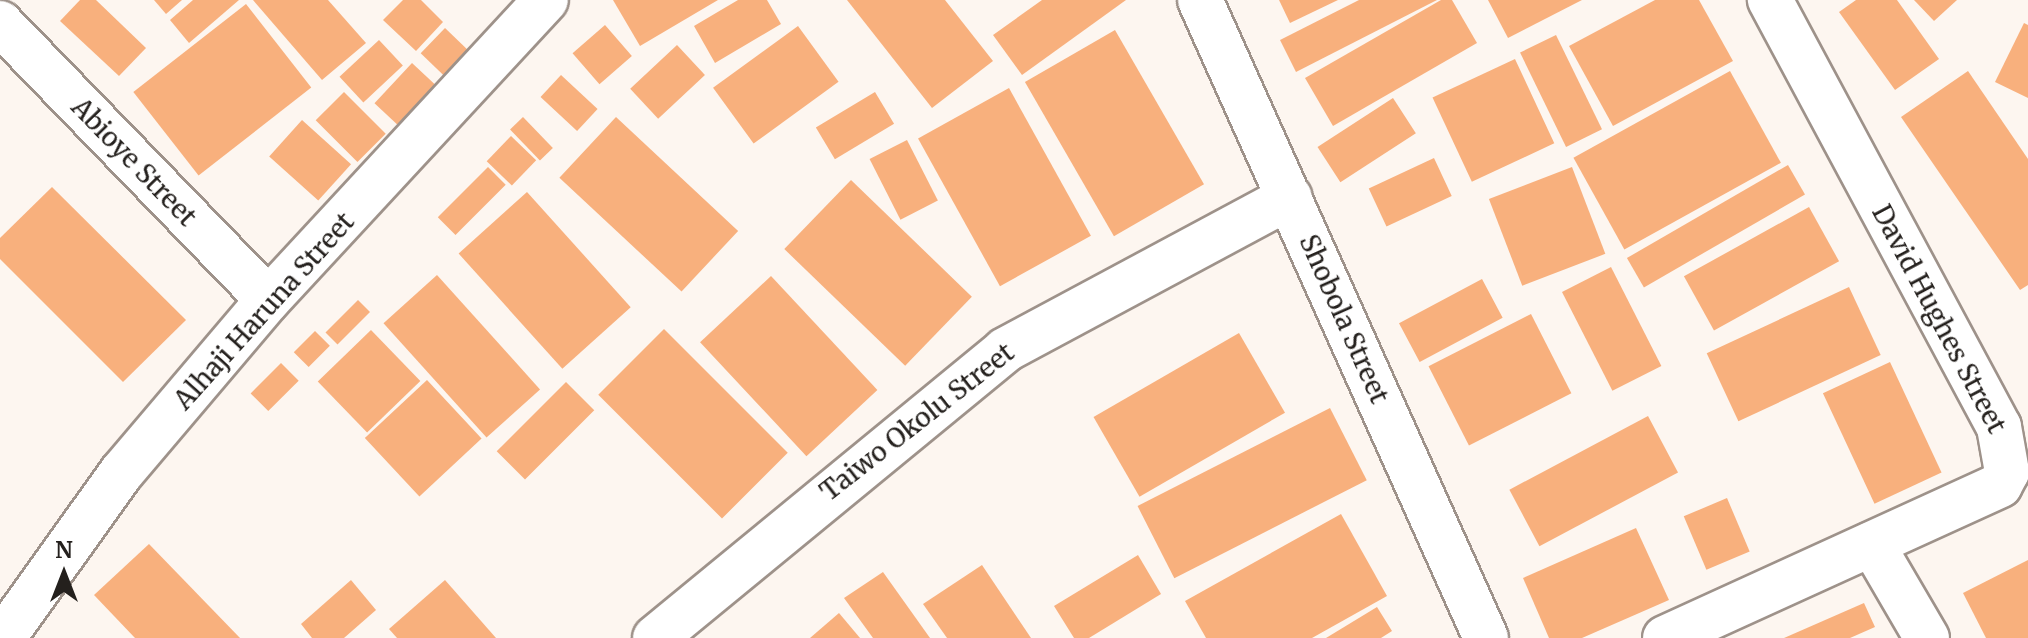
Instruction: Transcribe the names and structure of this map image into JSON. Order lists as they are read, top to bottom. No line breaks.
{"streets":{"street":["Abioye Street","Alhaji Haruna Street","Shobola Street","David Hughes Street","Taiwo Okolu Street"]},"crossings":[["Abioye Street","Alhaji Haruna Street"],["Shobola Street","Taiwo Okolu Street"]],"north":"top"}
